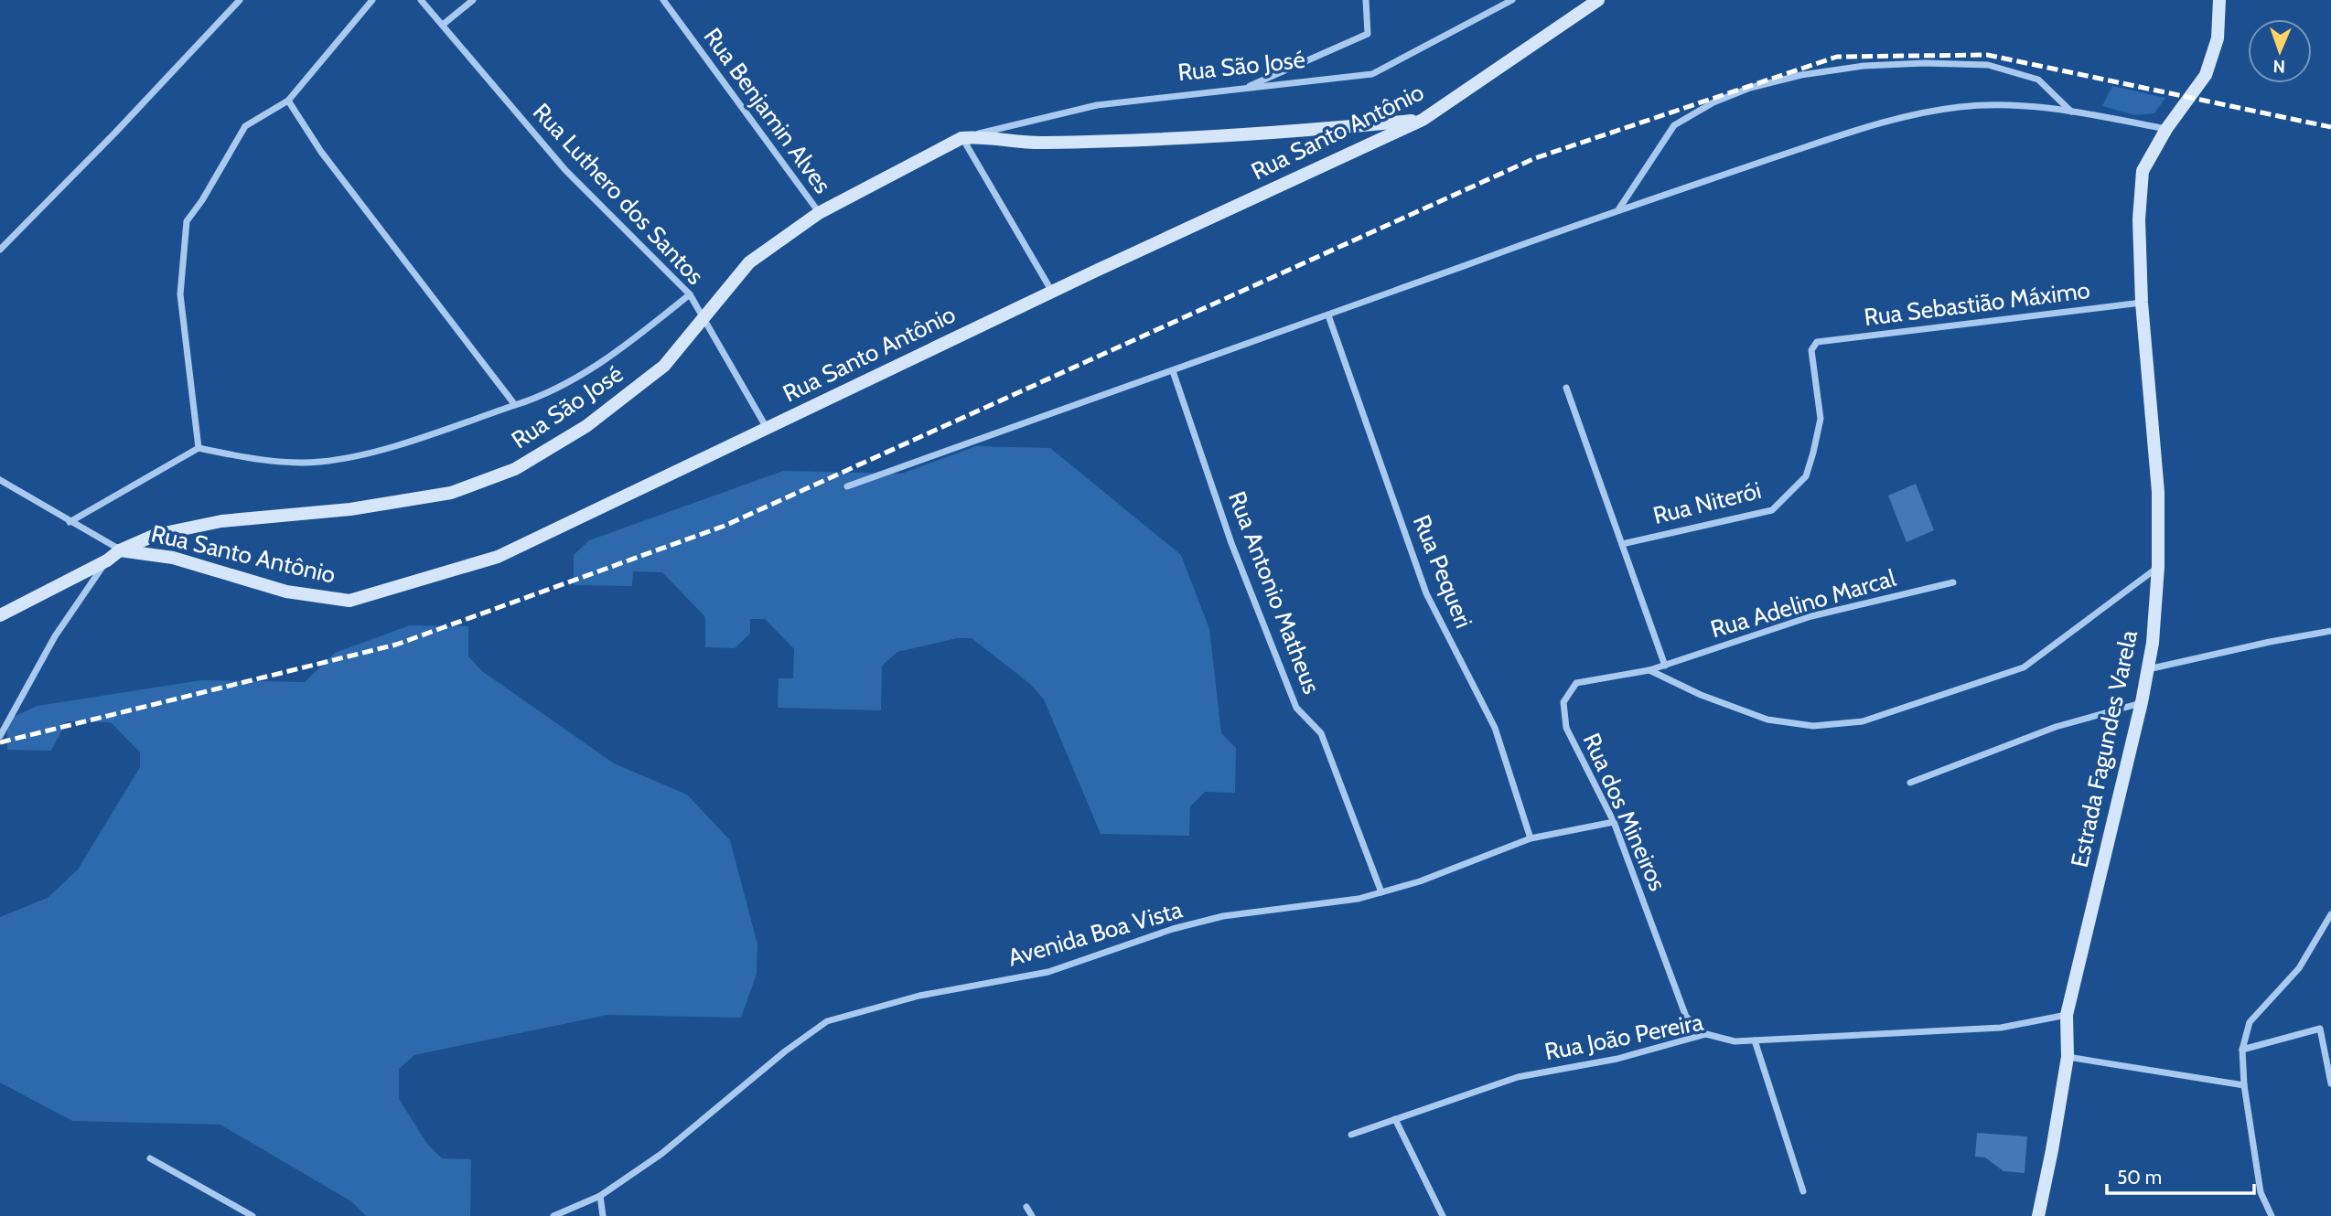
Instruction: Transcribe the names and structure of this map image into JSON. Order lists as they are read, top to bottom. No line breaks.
{"streets":{"main road":["Rua São José","Rua Santo Antônio","Estrada Fagundes Varela"],"street":["Rua Benjamin Alves","Rua Luthero dos Santos","Rua Sebastião Máximo","Rua Niterói","Rua Pequeri","Rua Antonio Matheus","Rua Adelino Marcal","Rua dos Mineiros","Avenida Boa Vista","Rua João Pereira"]},"crossings":[["Rua São José","Rua Benjamin Alves"],["Rua São José","Rua Santo Antônio"],["Rua São José","Rua Luthero dos Santos"],["Rua Santo Antônio","Rua Luthero dos Santos"],["Rua Sebastião Máximo","Rua Niterói"],["Rua Sebastião Máximo","Estrada Fagundes Varela"],["Rua Pequeri","Avenida Boa Vista"],["Rua Antonio Matheus","Avenida Boa Vista"],["Rua Adelino Marcal","Rua dos Mineiros"],["Estrada Fagundes Varela","Rua João Pereira"],["Rua dos Mineiros","Avenida Boa Vista"],["Rua dos Mineiros","Rua João Pereira"]],"scale_bar":"50 m","north":"bottom"}
